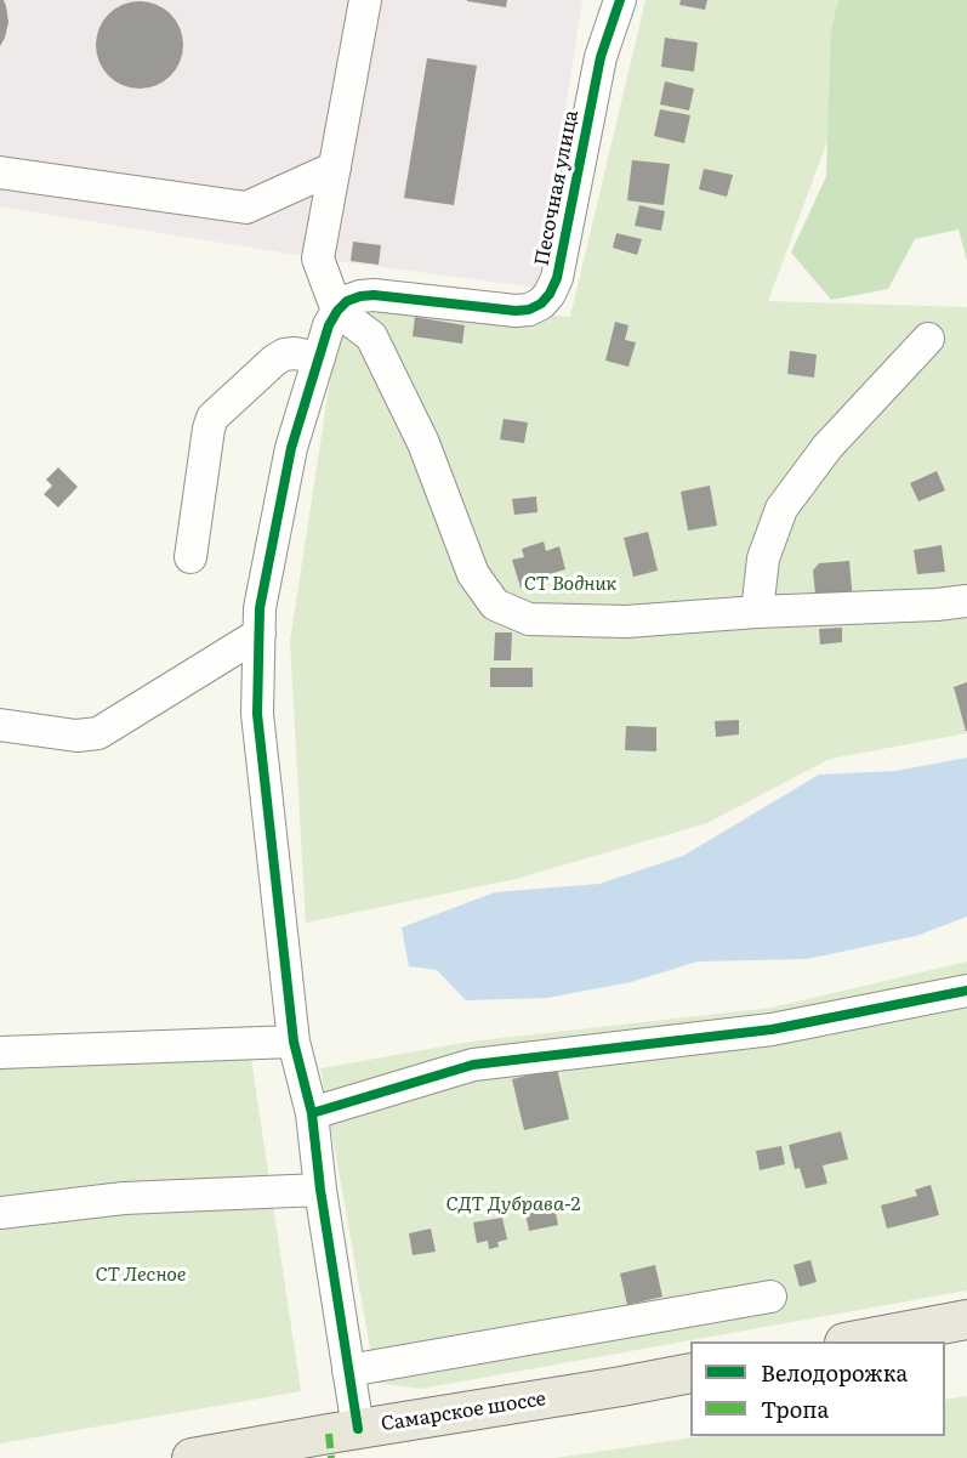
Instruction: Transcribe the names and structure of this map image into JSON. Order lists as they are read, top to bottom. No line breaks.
{"streets":{"main road":["Самарское шоссе"],"street":["Песочная улица"]},"parks":["СТ Водник","СДТ Дубрава-2","СТ Лесное"],"legend":["Велодорожка","Тропа"]}
